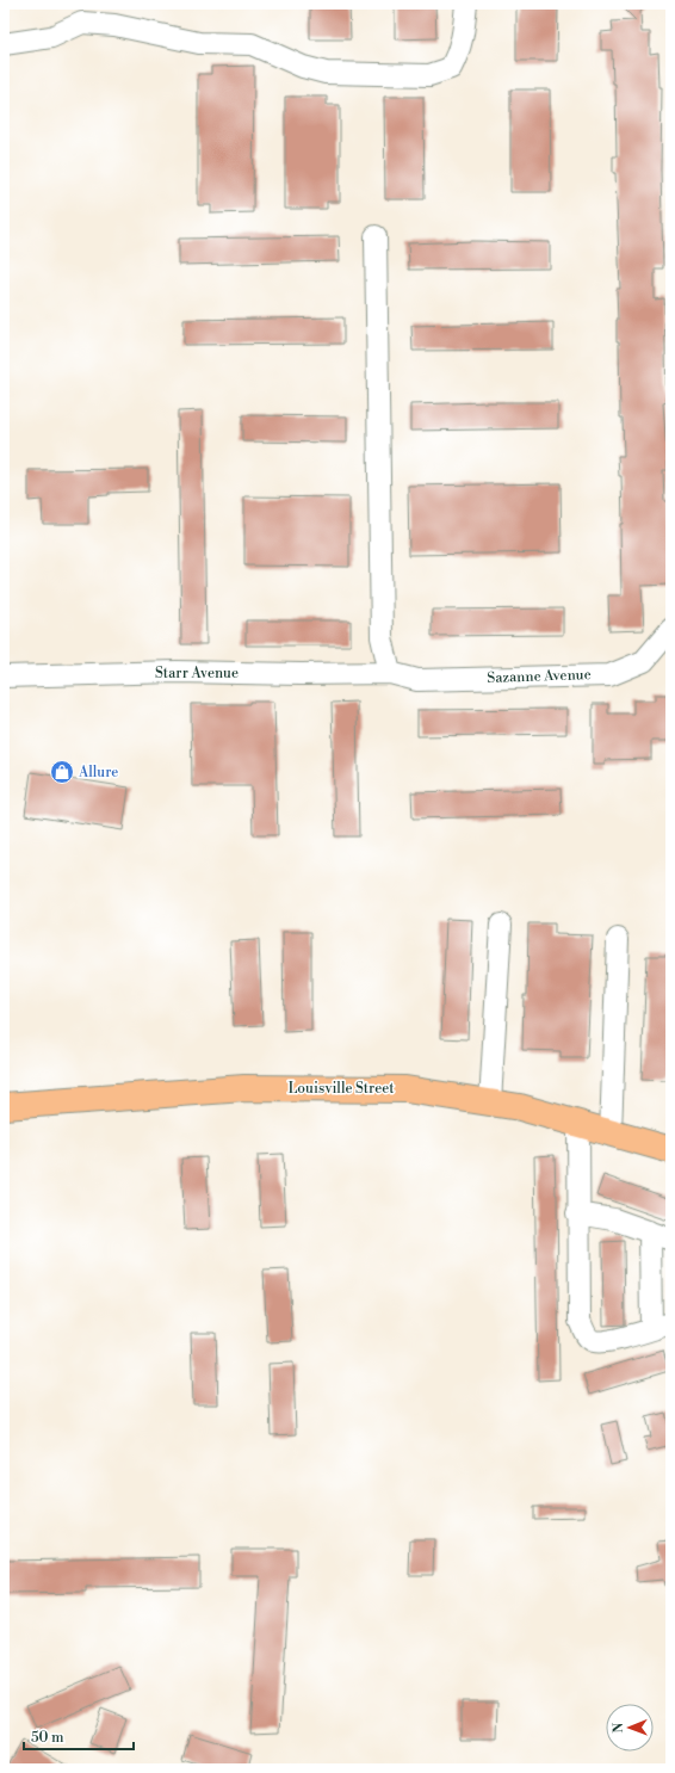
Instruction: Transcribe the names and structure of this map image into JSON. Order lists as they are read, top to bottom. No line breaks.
{"streets":{"main road":["Louisville Street"],"street":["Starr Avenue","Sazanne Avenue"]},"crossings":[["Starr Avenue","Sazanne Avenue"]],"places":{"shop":["Allure"]},"scale_bar":"50 m","north":"left"}
